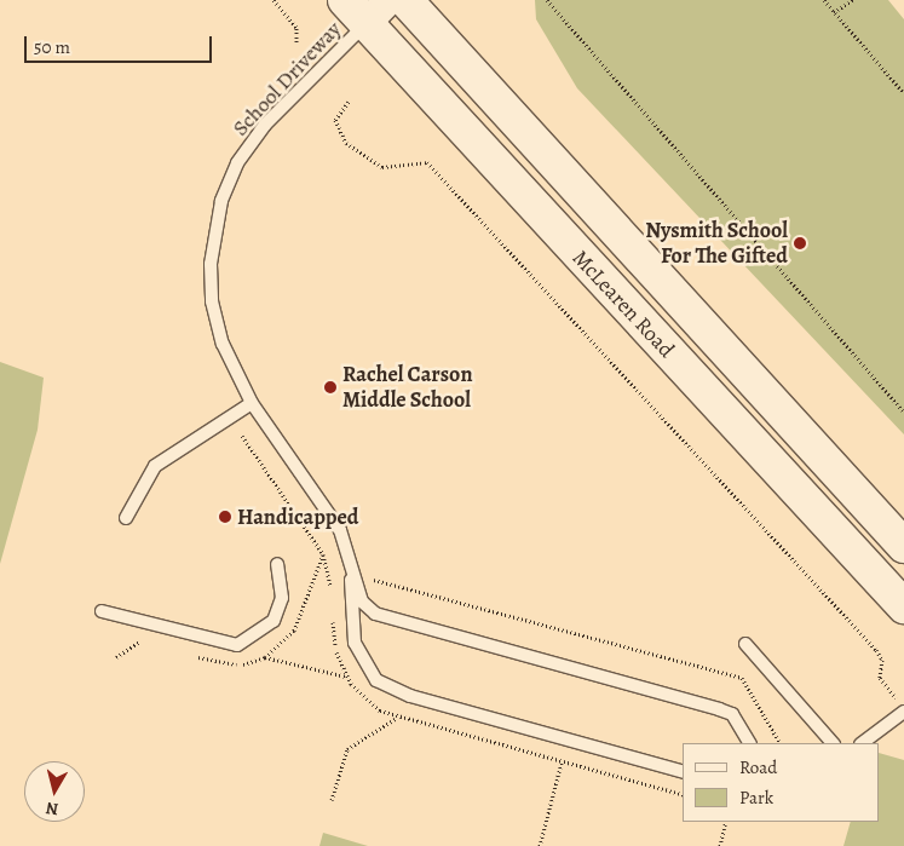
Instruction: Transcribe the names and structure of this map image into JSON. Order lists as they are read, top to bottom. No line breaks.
{"streets":{"main road":["McLearen Road"],"lane":["School Driveway"]},"crossings":[["School Driveway","McLearen Road"]],"places":["Nysmith School For The Gifted","Rachel Carson Middle School","Handicapped"],"legend":["Road","Park"],"scale_bar":"50 m","north":"bottom"}
